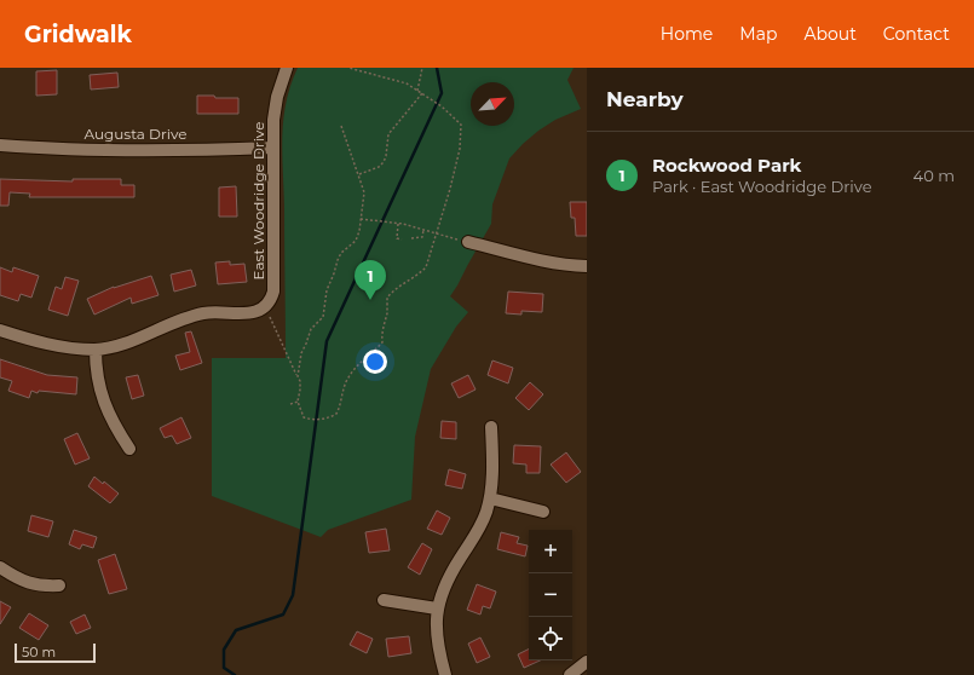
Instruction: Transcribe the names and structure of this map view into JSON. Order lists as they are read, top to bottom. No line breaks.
{"streets":{"street":["Augusta Drive","East Woodridge Drive"]},"crossings":[["Augusta Drive","East Woodridge Drive"]],"scale_bar":"50 m","north":"top right","page":{"header":"Gridwalk","nav":["Home","Map","About","Contact"],"heading":"Nearby","list":[{"mark":"1","name":"Rockwood Park","note":"Park · East Woodridge Drive","value":"40 m"}],"pins":"1","map_buttons":["+","−"],"scale":"50 m"}}
